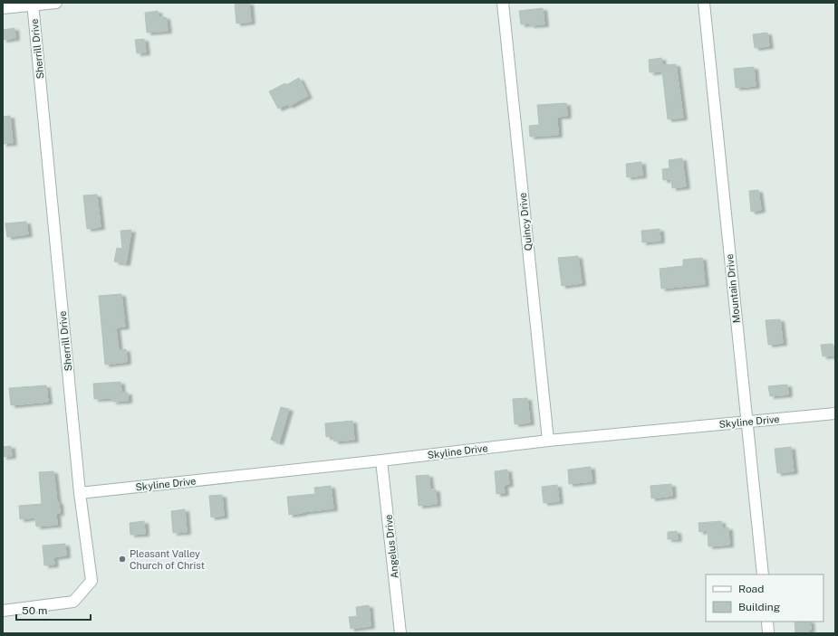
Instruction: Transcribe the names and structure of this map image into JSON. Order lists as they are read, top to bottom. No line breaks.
{"streets":{"street":["Sherrill Drive","Quincy Drive","Mountain Drive","Skyline Drive","Angelus Drive"]},"crossings":[["Sherrill Drive","Skyline Drive"],["Quincy Drive","Skyline Drive"],["Mountain Drive","Skyline Drive"],["Skyline Drive","Angelus Drive"]],"places":["Pleasant Valley Church of Christ"],"legend":["Road","Building"],"scale_bar":"50 m"}
